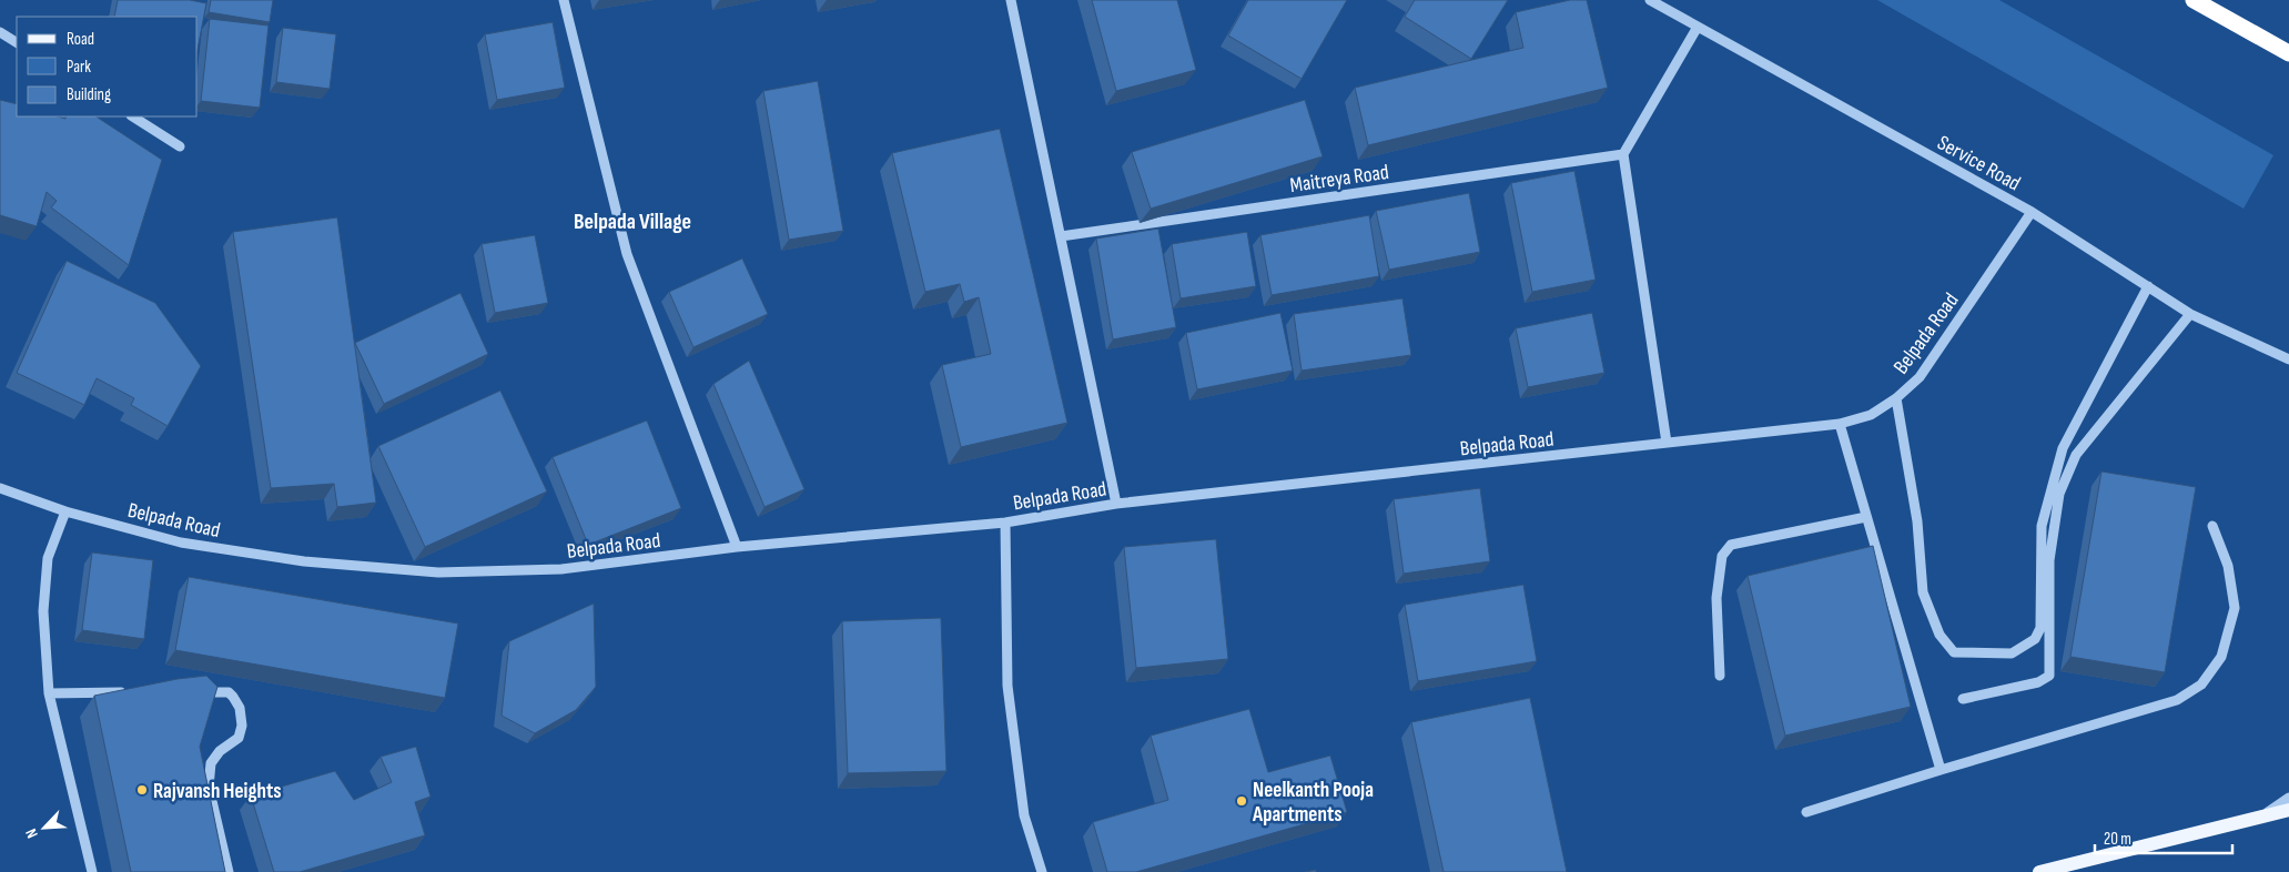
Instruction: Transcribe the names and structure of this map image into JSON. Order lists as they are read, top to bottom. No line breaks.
{"streets":{"street":["Service Road","Maitreya Road","Belpada Road"]},"crossings":[["Service Road","Belpada Road"]],"districts":["Belpada Village"],"places":["Rajvansh Heights","Neelkanth Pooja Apartments"],"legend":["Road","Park","Building"],"scale_bar":"20 m","north":"bottom left"}
